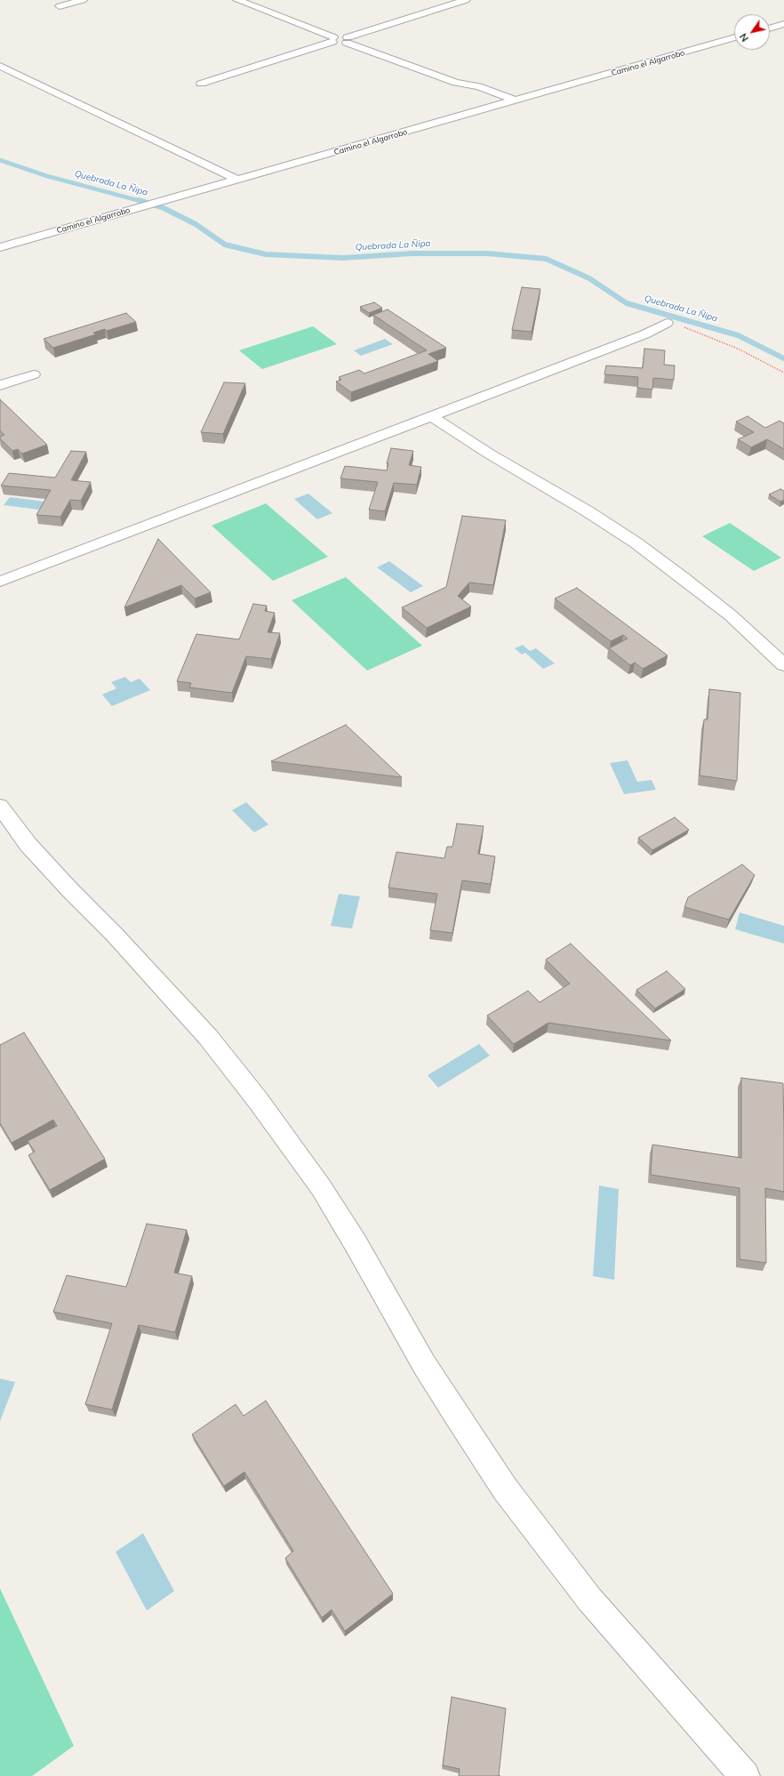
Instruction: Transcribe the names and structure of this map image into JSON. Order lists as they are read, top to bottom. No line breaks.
{"streets":{"street":["Camino el Algarrobo"]},"water":["Quebrada La Ñipa"],"north":"bottom left"}
